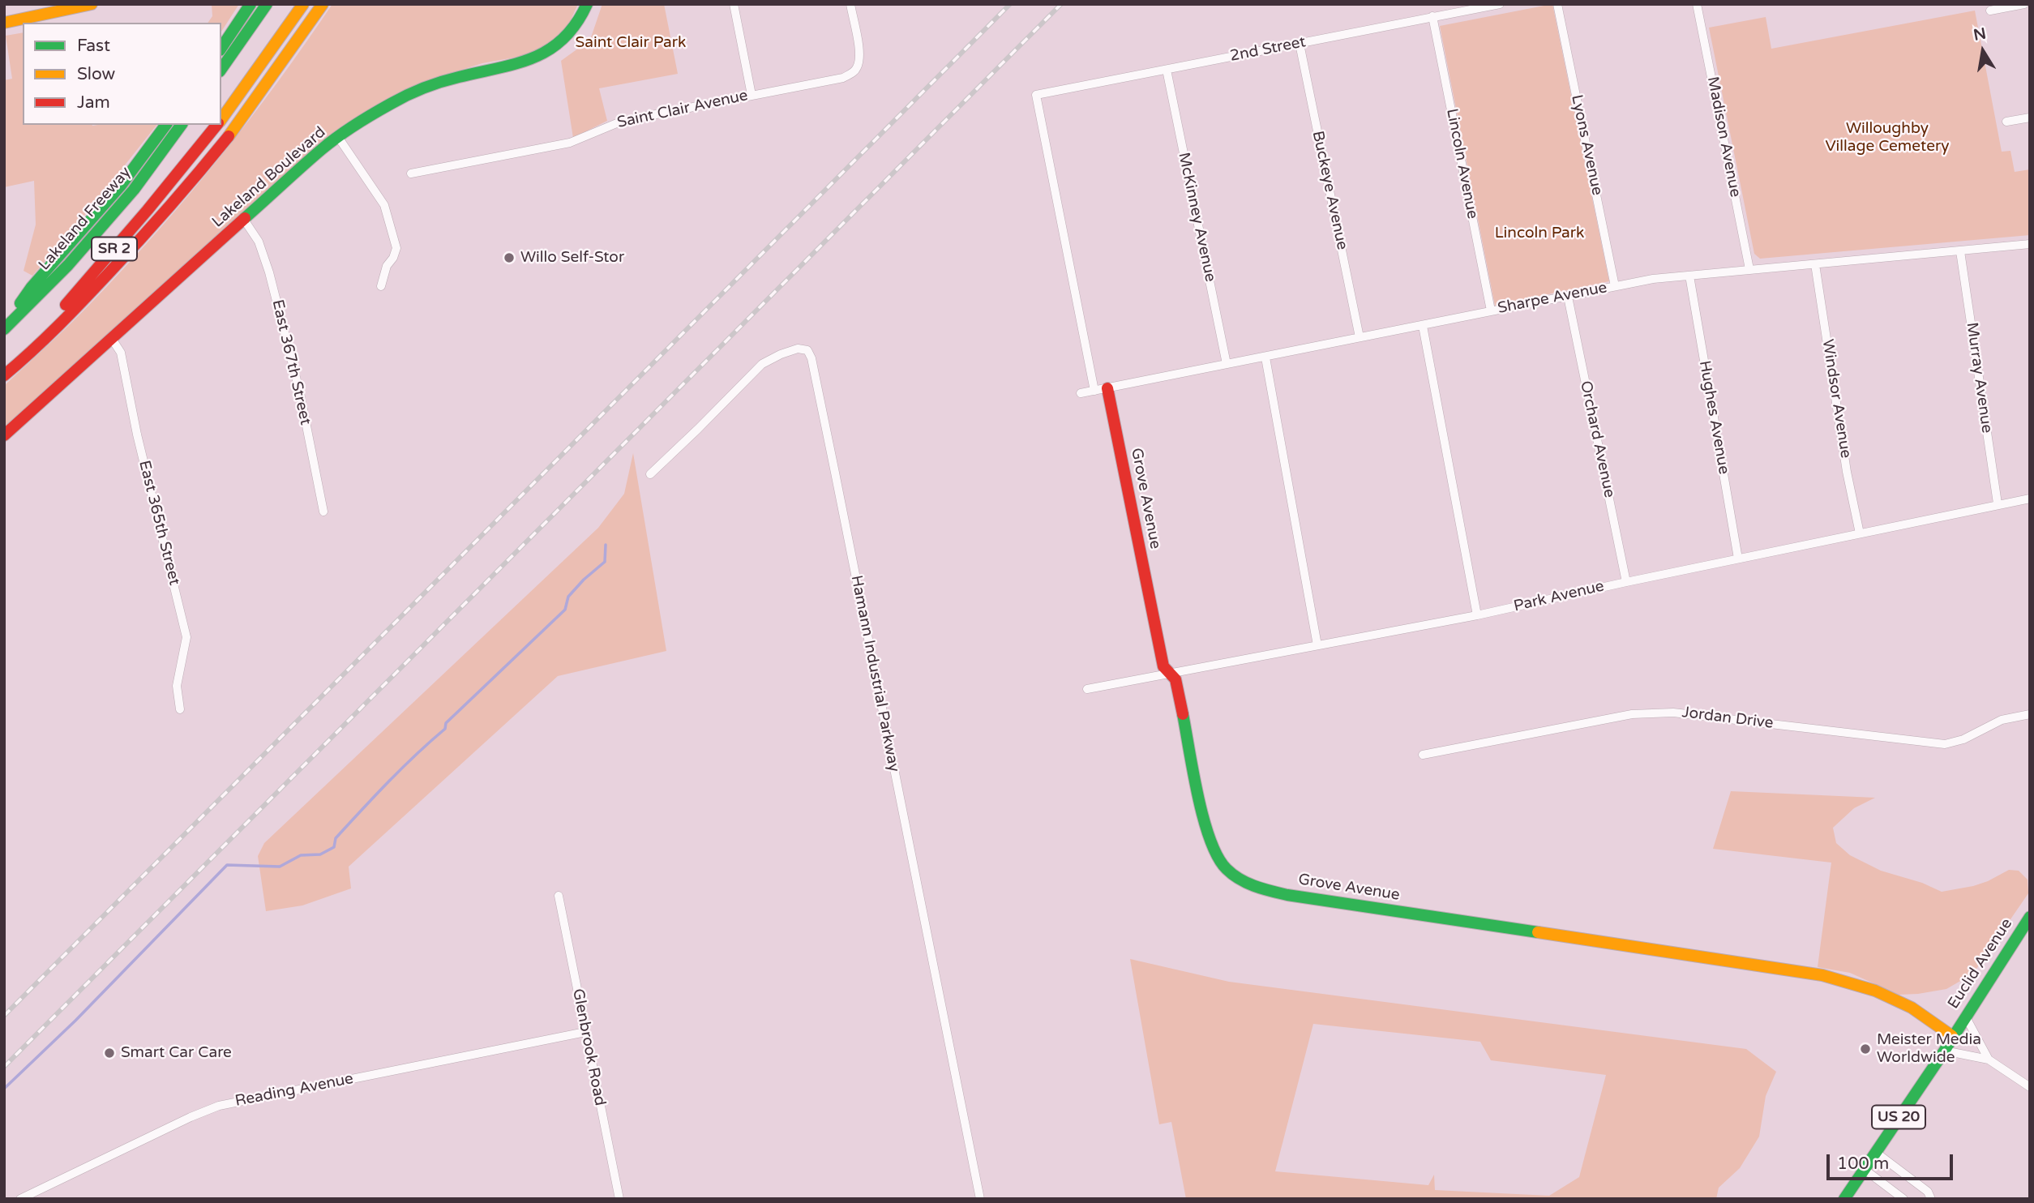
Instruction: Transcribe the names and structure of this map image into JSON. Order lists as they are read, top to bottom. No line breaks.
{"streets":{"main road":["Lakeland Boulevard","Lakeland Freeway","SR 2","Grove Avenue","Euclid Avenue","US 20"],"street":["2nd Street","Saint Clair Avenue","Madison Avenue","Lyons Avenue","Lincoln Avenue","Buckeye Avenue","McKinney Avenue","Sharpe Avenue","East 367th Street","Murray Avenue","Windsor Avenue","Hughes Avenue","Orchard Avenue","East 365th Street","Park Avenue","Hamann Industrial Parkway","Jordan Drive","Glenbrook Road","Reading Avenue"]},"crossings":[["2nd Street","Lincoln Avenue"],["2nd Street","Buckeye Avenue"],["2nd Street","McKinney Avenue"],["2nd Street","Sharpe Avenue"],["Madison Avenue","Sharpe Avenue"],["Lyons Avenue","Sharpe Avenue"],["Lincoln Avenue","Sharpe Avenue"],["Lakeland Boulevard","East 367th Street"],["Lakeland Boulevard","East 365th Street"],["Buckeye Avenue","Sharpe Avenue"],["McKinney Avenue","Sharpe Avenue"],["Sharpe Avenue","Murray Avenue"],["Sharpe Avenue","Windsor Avenue"],["Sharpe Avenue","Hughes Avenue"],["Sharpe Avenue","Orchard Avenue"],["Sharpe Avenue","Grove Avenue"],["Murray Avenue","Park Avenue"],["Windsor Avenue","Park Avenue"],["Hughes Avenue","Park Avenue"],["Orchard Avenue","Park Avenue"],["Grove Avenue","Park Avenue"],["Grove Avenue","Euclid Avenue"],["Glenbrook Road","Reading Avenue"]],"parks":["Saint Clair Park","Willoughby Village Cemetery","Lincoln Park"],"places":["Willo Self-Stor","Meister Media Worldwide","Smart Car Care"],"legend":["Fast","Slow","Jam"],"scale_bar":"100 m","north":"top"}
